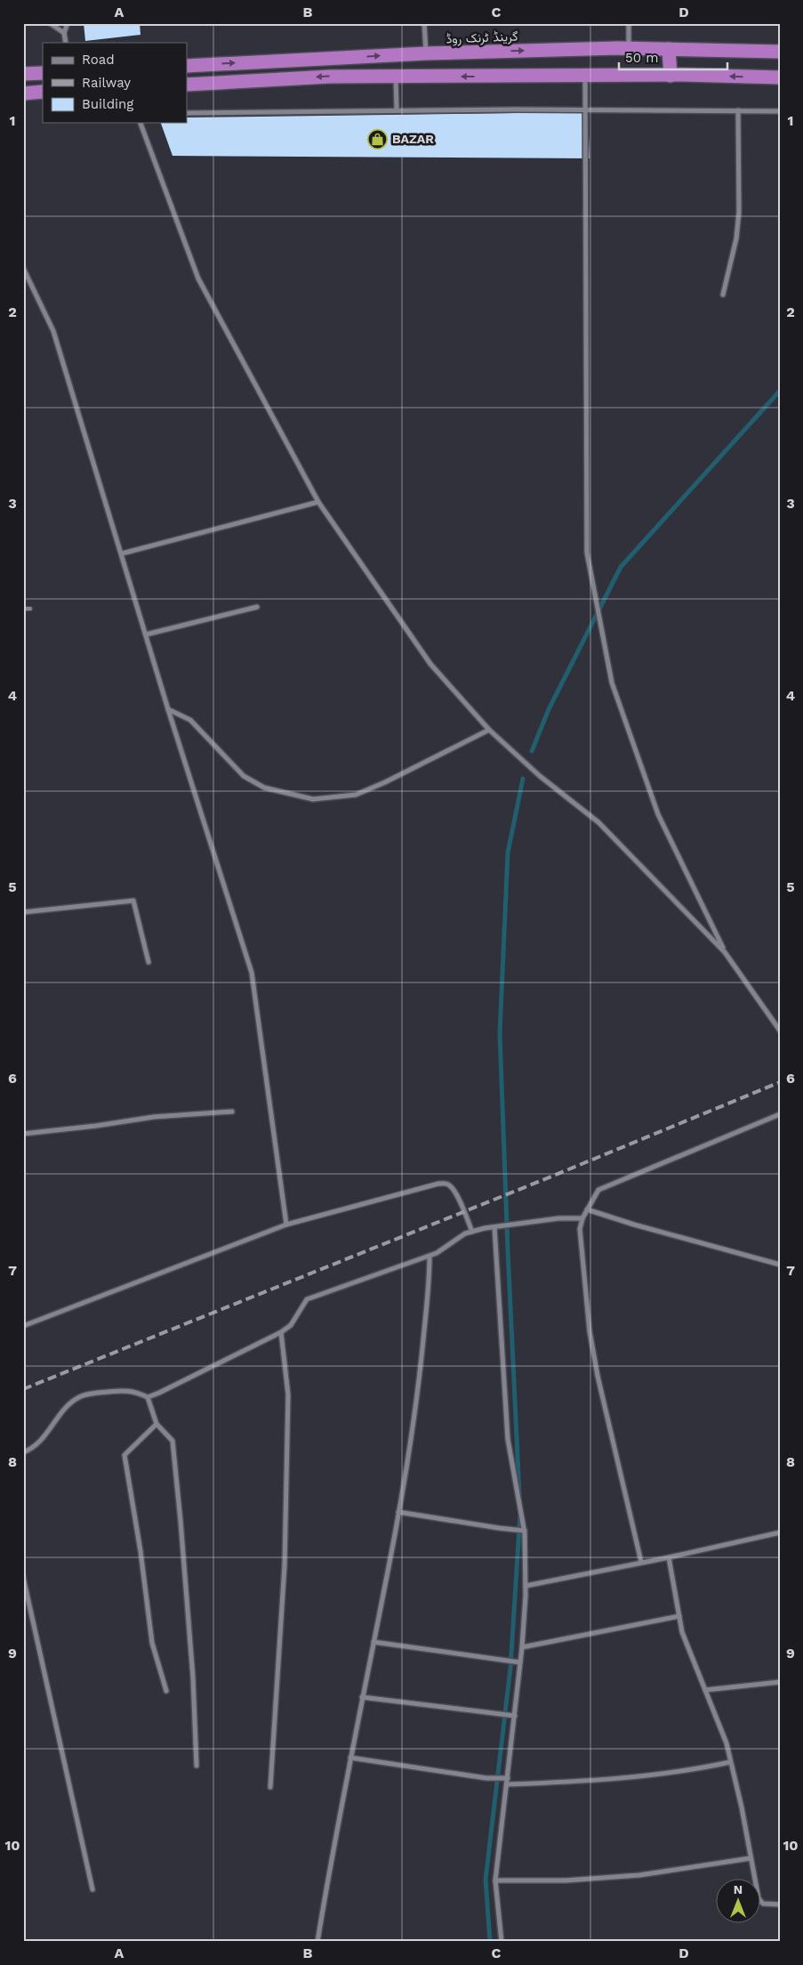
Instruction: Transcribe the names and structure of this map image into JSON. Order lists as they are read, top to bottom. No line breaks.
{"streets":{"highway":["گرینڈ ٹرنک روڈ"]},"places":{"shop":["BAZAR"]},"legend":["Road","Railway","Building"],"scale_bar":"50 m","north":"top","grid":{"columns":["A","B","C","D"],"rows":["1","2","3","4","5","6","7","8","9","10"]}}
